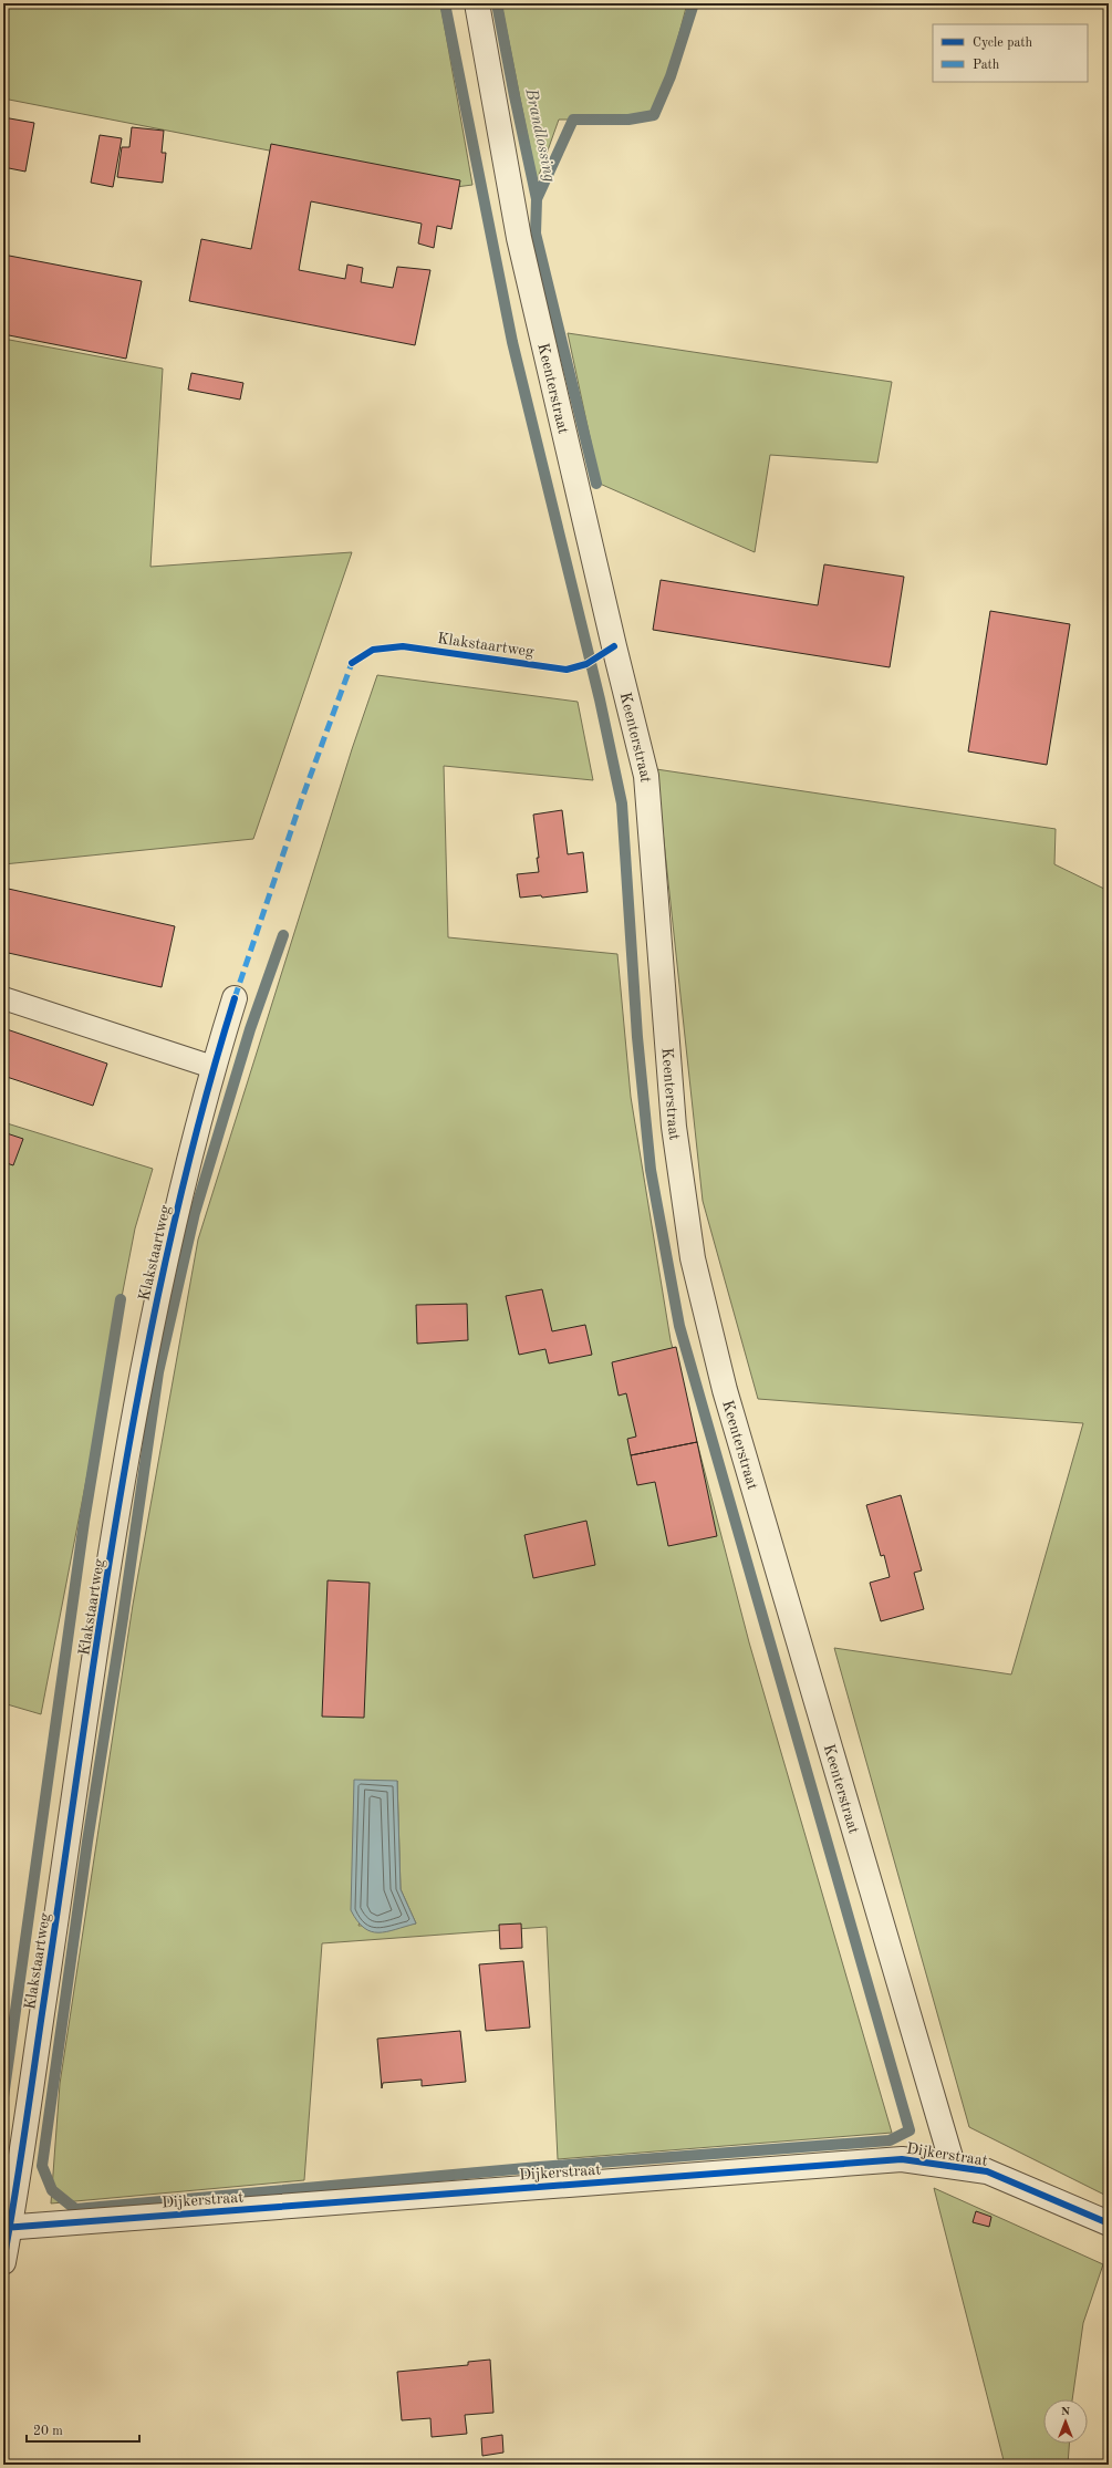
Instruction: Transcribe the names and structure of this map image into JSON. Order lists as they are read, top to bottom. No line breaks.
{"streets":{"street":["Keenterstraat","Klakstaartweg","Dijkerstraat"]},"crossings":[["Keenterstraat","Dijkerstraat"],["Klakstaartweg","Dijkerstraat"]],"water":["Brandlossing"],"legend":["Cycle path","Path"],"scale_bar":"20 m","north":"top"}
